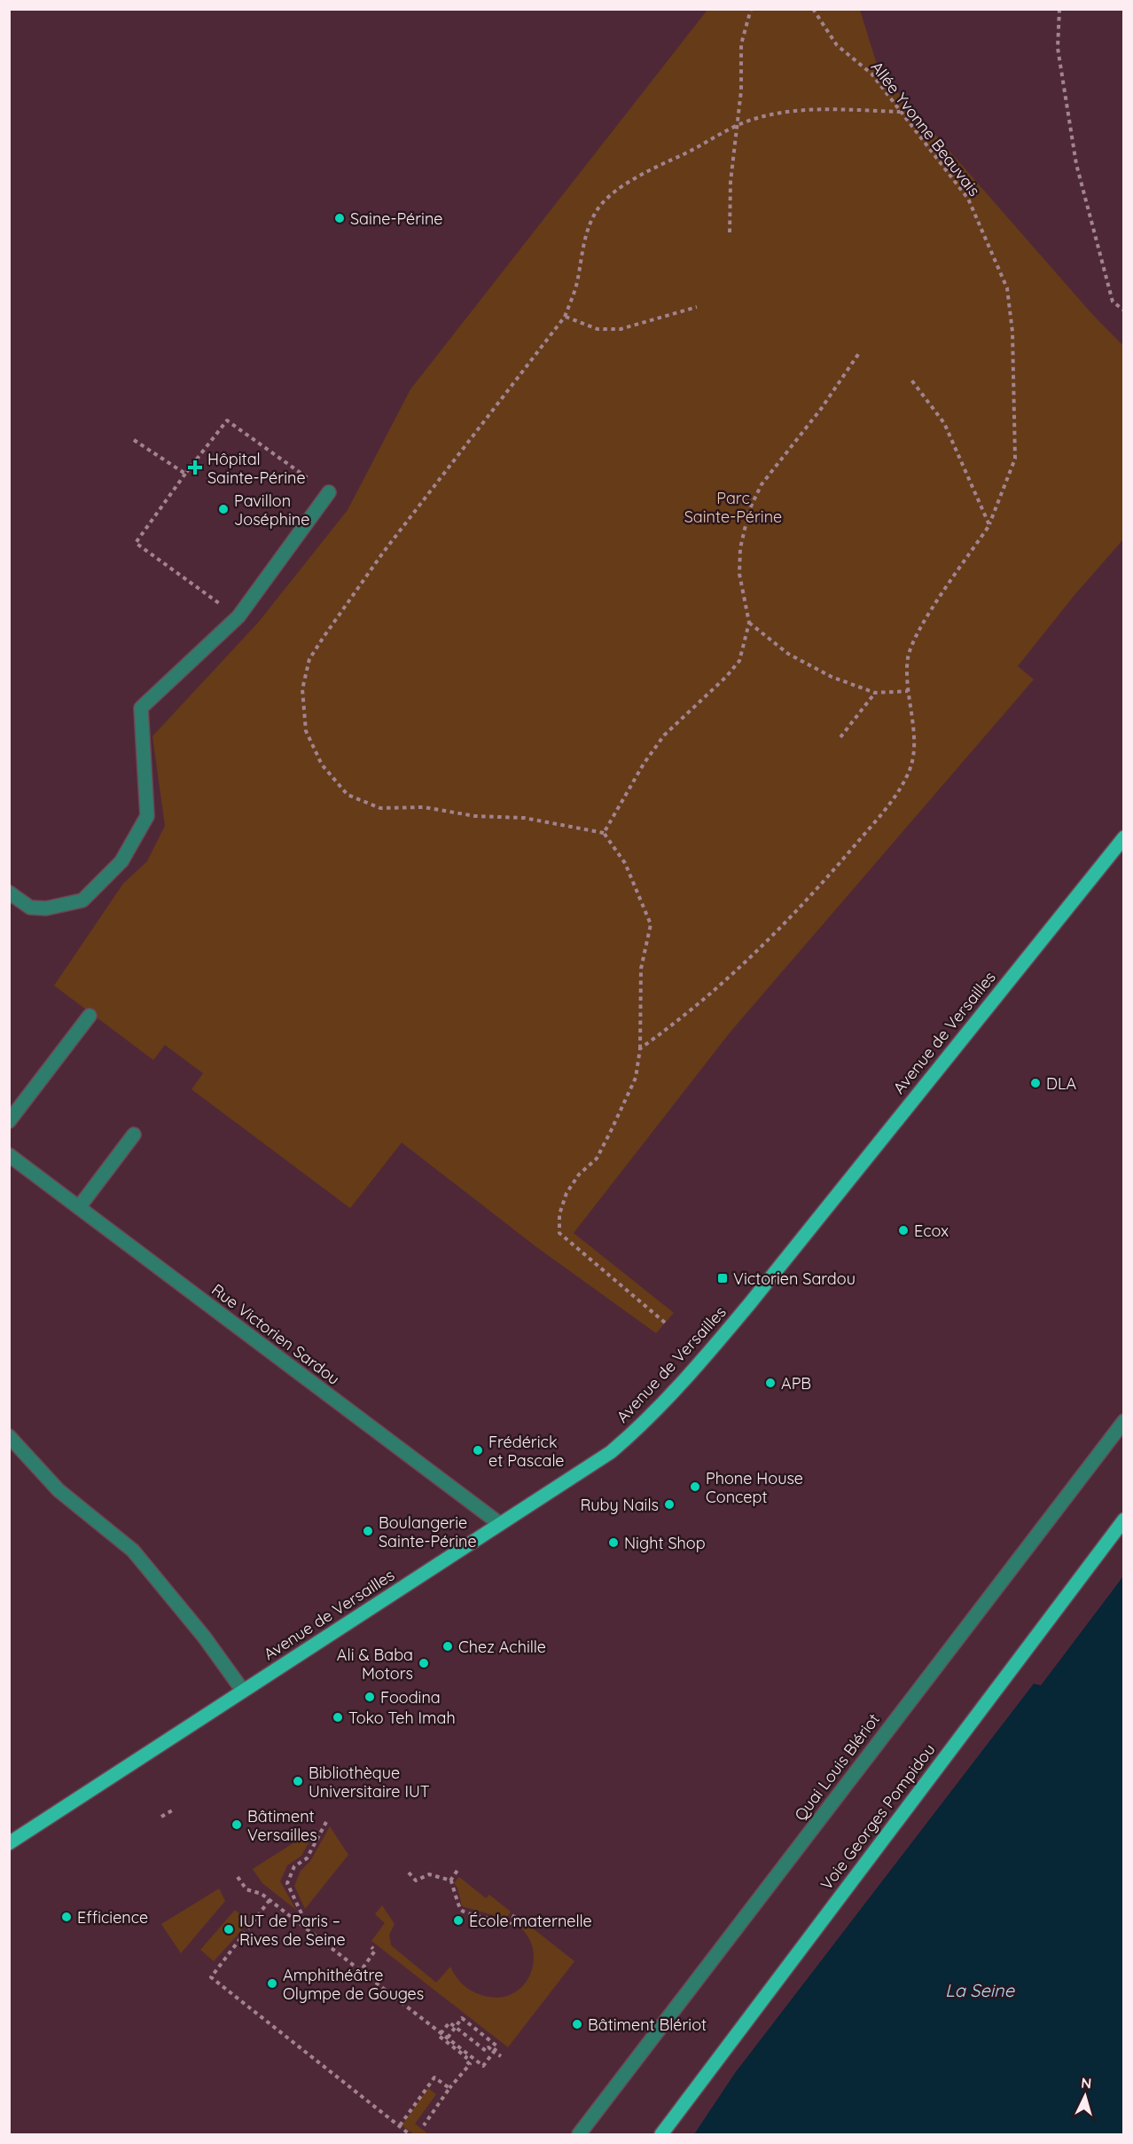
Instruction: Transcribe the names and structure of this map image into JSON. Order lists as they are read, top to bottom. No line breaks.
{"streets":{"main road":["Avenue de Versailles","Voie Georges Pompidou"],"street":["Rue Victorien Sardou","Quai Louis Blériot"],"path":["Allée Yvonne Beauvais"]},"crossings":[["Avenue de Versailles","Rue Victorien Sardou"]],"water":["La Seine"],"parks":["Parc Sainte-Périne"],"places":{"other":["Saine-Périne","Pavillon Joséphine","DLA","Ecox","APB","Frédérick et Pascale","Phone House Concept","Ruby Nails","Boulangerie Sainte-Périne","Night Shop","Chez Achille","Ali & Baba Motors","Foodina","Toko Teh Imah","Bibliothèque Universitaire IUT","Bâtiment Versailles","Efficience","École maternelle","IUT de Paris – Rives de Seine","Amphithéâtre Olympe de Gouges","Bâtiment Blériot"],"health":["Hôpital Sainte-Périne"],"transit":["Victorien Sardou"]},"north":"top"}
